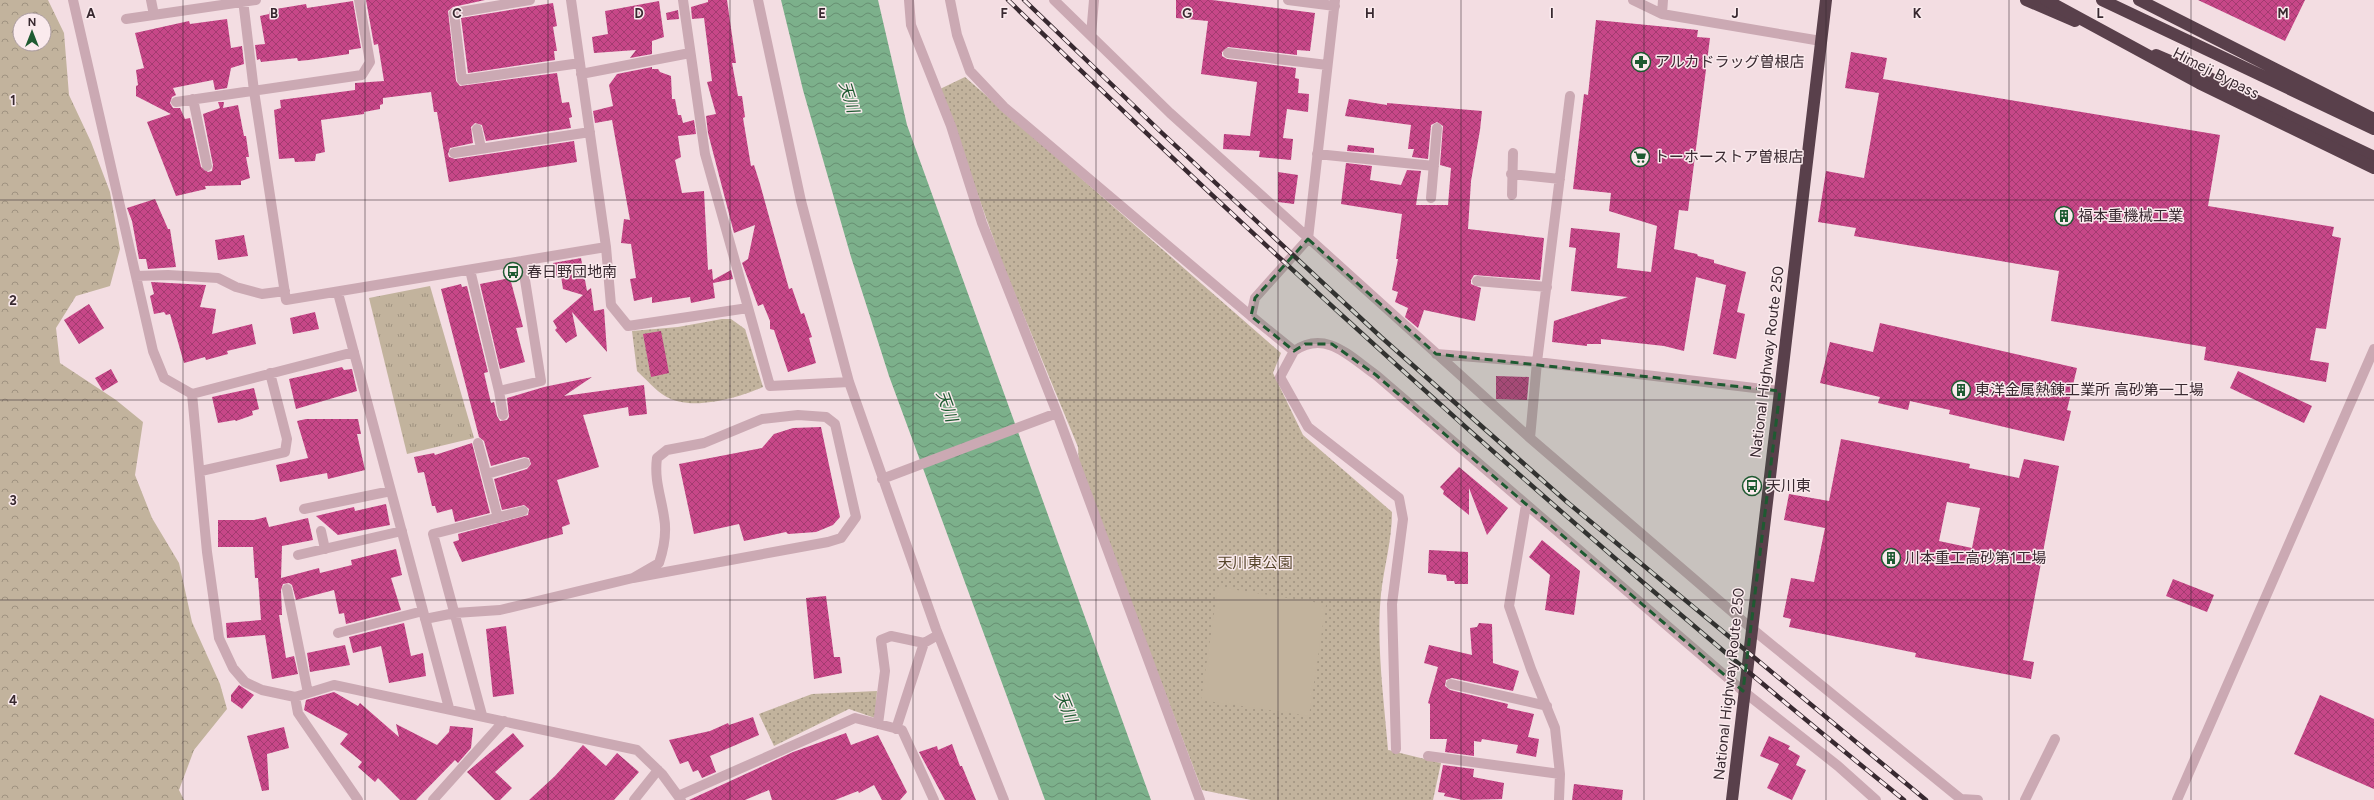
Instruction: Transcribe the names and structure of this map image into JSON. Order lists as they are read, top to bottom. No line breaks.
{"streets":{"highway":["Himeji Bypass","National Highway Route 250"]},"water":["天川"],"parks":["天川東公園"],"places":{"pharmacy":["アルカドラッグ曽根店"],"supermarket":["トーホーストア曽根店"],"building":["福本重機械工業","東洋金属熱錬工業所 高砂第一工場","川本重工高砂第1工場"],"bus stop":["春日野団地南","天川東"]},"north":"top","grid":{"columns":["A","B","C","D","E","F","G","H","I","J","K","L","M"],"rows":["1","2","3","4"]}}
